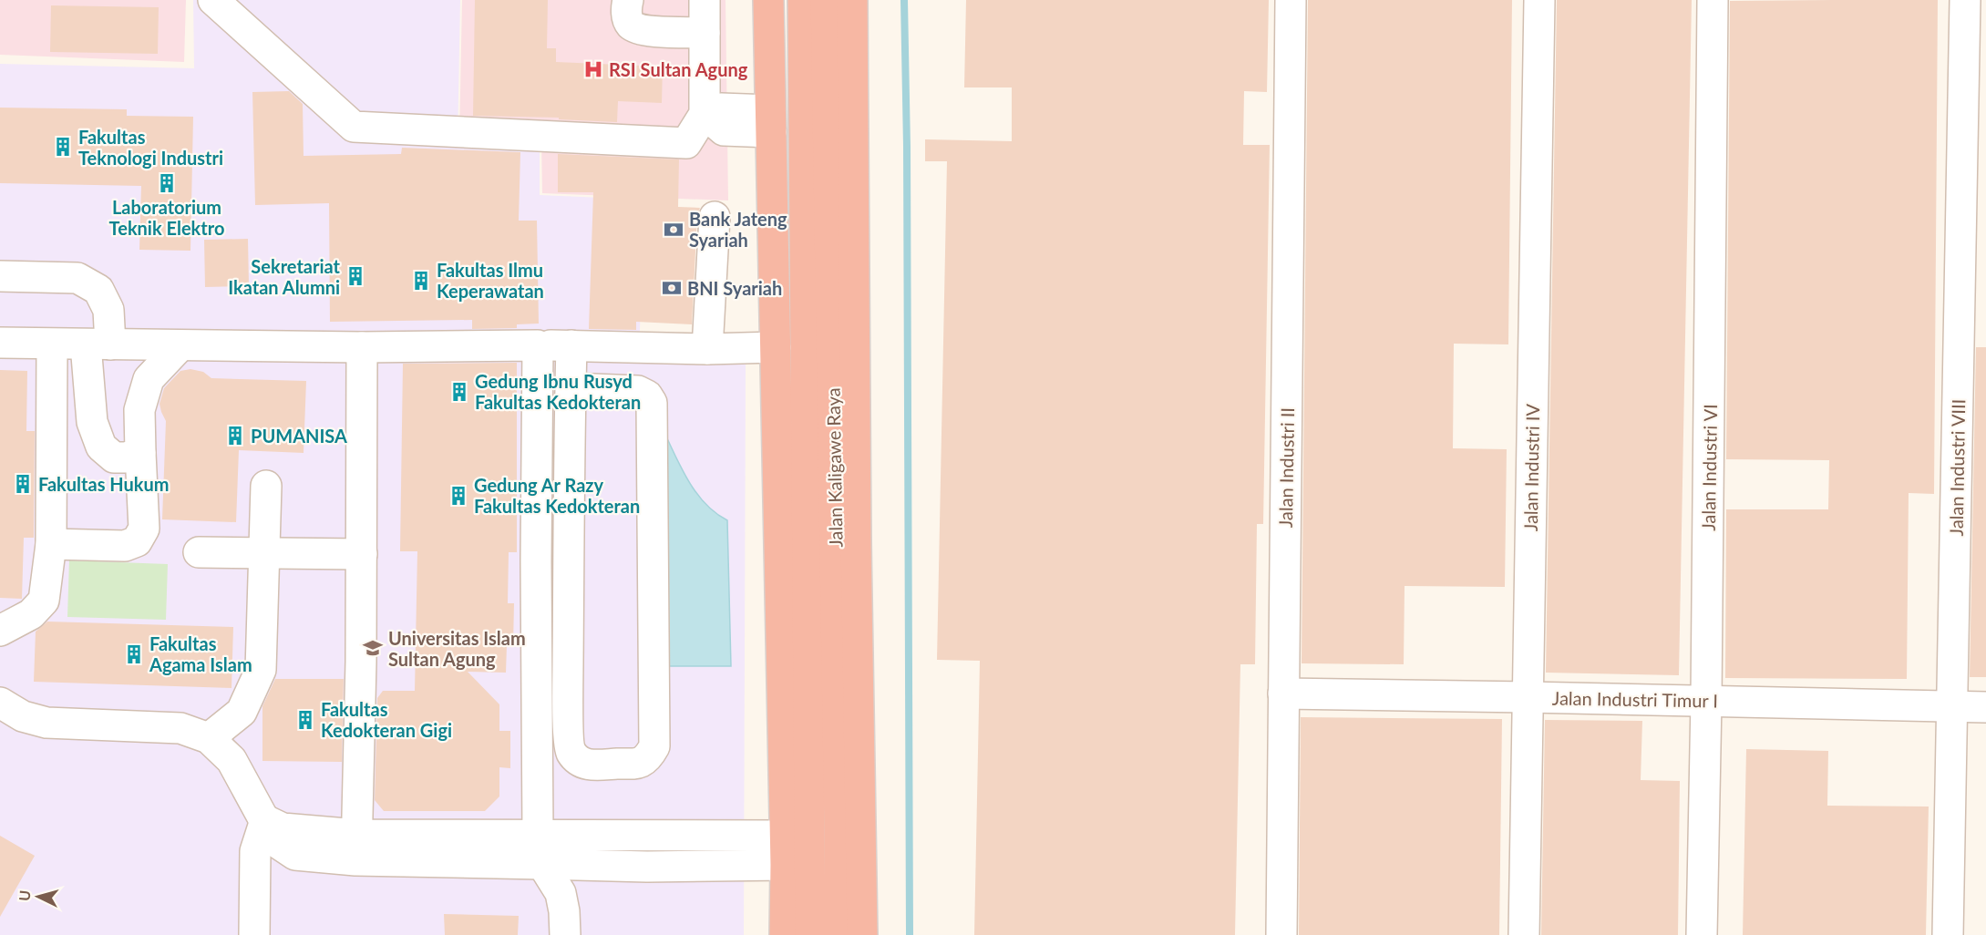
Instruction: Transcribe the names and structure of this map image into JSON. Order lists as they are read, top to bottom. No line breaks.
{"streets":{"highway":["Jalan Kaligawe Raya"],"lane":["Jalan Industri II","Jalan Industri IV","Jalan Industri VI","Jalan Industri VIII","Jalan Industri Timur I"]},"crossings":[["Jalan Industri II","Jalan Industri Timur I"],["Jalan Industri IV","Jalan Industri Timur I"],["Jalan Industri VI","Jalan Industri Timur I"],["Jalan Industri VIII","Jalan Industri Timur I"]],"places":{"hospital":["RSI Sultan Agung"],"building":["Fakultas Teknologi Industri","Laboratorium Teknik Elektro","Sekretariat Ikatan Alumni","Fakultas Ilmu Keperawatan","Gedung Ibnu Rusyd Fakultas Kedokteran","PUMANISA","Fakultas Hukum","Gedung Ar Razy Fakultas Kedokteran","Fakultas Agama Islam","Fakultas Kedokteran Gigi"],"bank":["Bank Jateng Syariah","BNI Syariah"],"school or university":["Universitas Islam Sultan Agung"]},"north":"left"}
